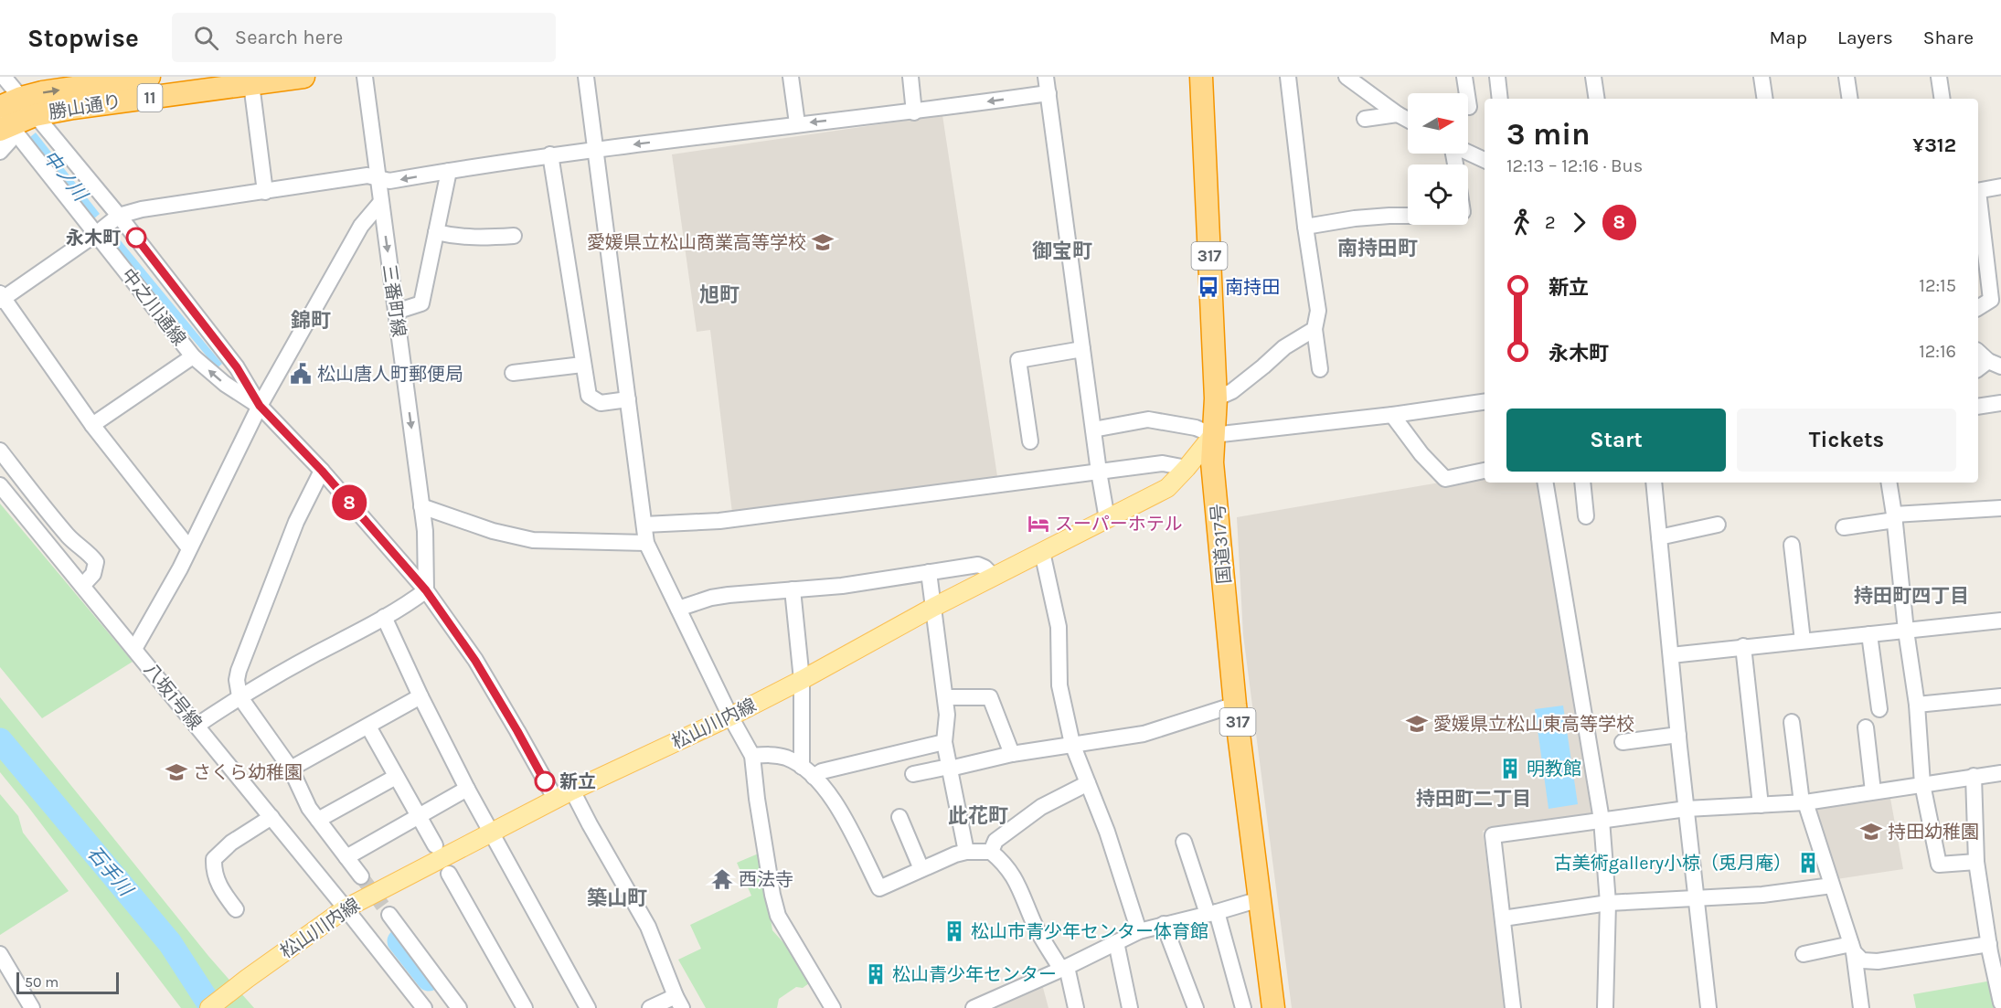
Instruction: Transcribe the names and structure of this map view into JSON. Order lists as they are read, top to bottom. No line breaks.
{"streets":{"highway":["11","勝山通り","317","国道317号"],"main road":["松山川内線"],"street":["三番町線","中之川通線","八坂1号線"]},"crossings":[["勝山通り","中之川通線"],["三番町線","中之川通線"],["中之川通線","松山川内線"],["国道317号","松山川内線"],["八坂1号線","松山川内線"]],"one_way":["三番町線"],"districts":["南持田町","御宝町","旭町","錦町","持田町四丁目","持田町二丁目","此花町","築山町"],"water":["中ノ川","石手川"],"places":{"other":["永木町","新立"],"school or university":["愛媛県立松山商業高等学校","愛媛県立松山東高等学校","さくら幼稚園","持田幼稚園"],"bus stop":["南持田"],"public building":["松山唐人町郵便局"],"hotel":["スーパーホテル"],"building":["明教館","古美術gallery小椋（兎月庵）","松山市青少年センター体育館","松山青少年センター"],"temple":["西法寺"]},"lines":["bus line 8"],"scale_bar":"50 m","north":"right","page":{"header":"Stopwise","search":"Search here","nav":["Map","Layers","Share"],"on_map":"8","heading":["3 min","12:13 – 12:16 · Bus","¥312"],"legs":["2","8"],"list":[{"name":"新立","value":"12:15"},{"name":"永木町","value":"12:16"}],"buttons":["Start","Tickets"],"scale":"50 m"}}
